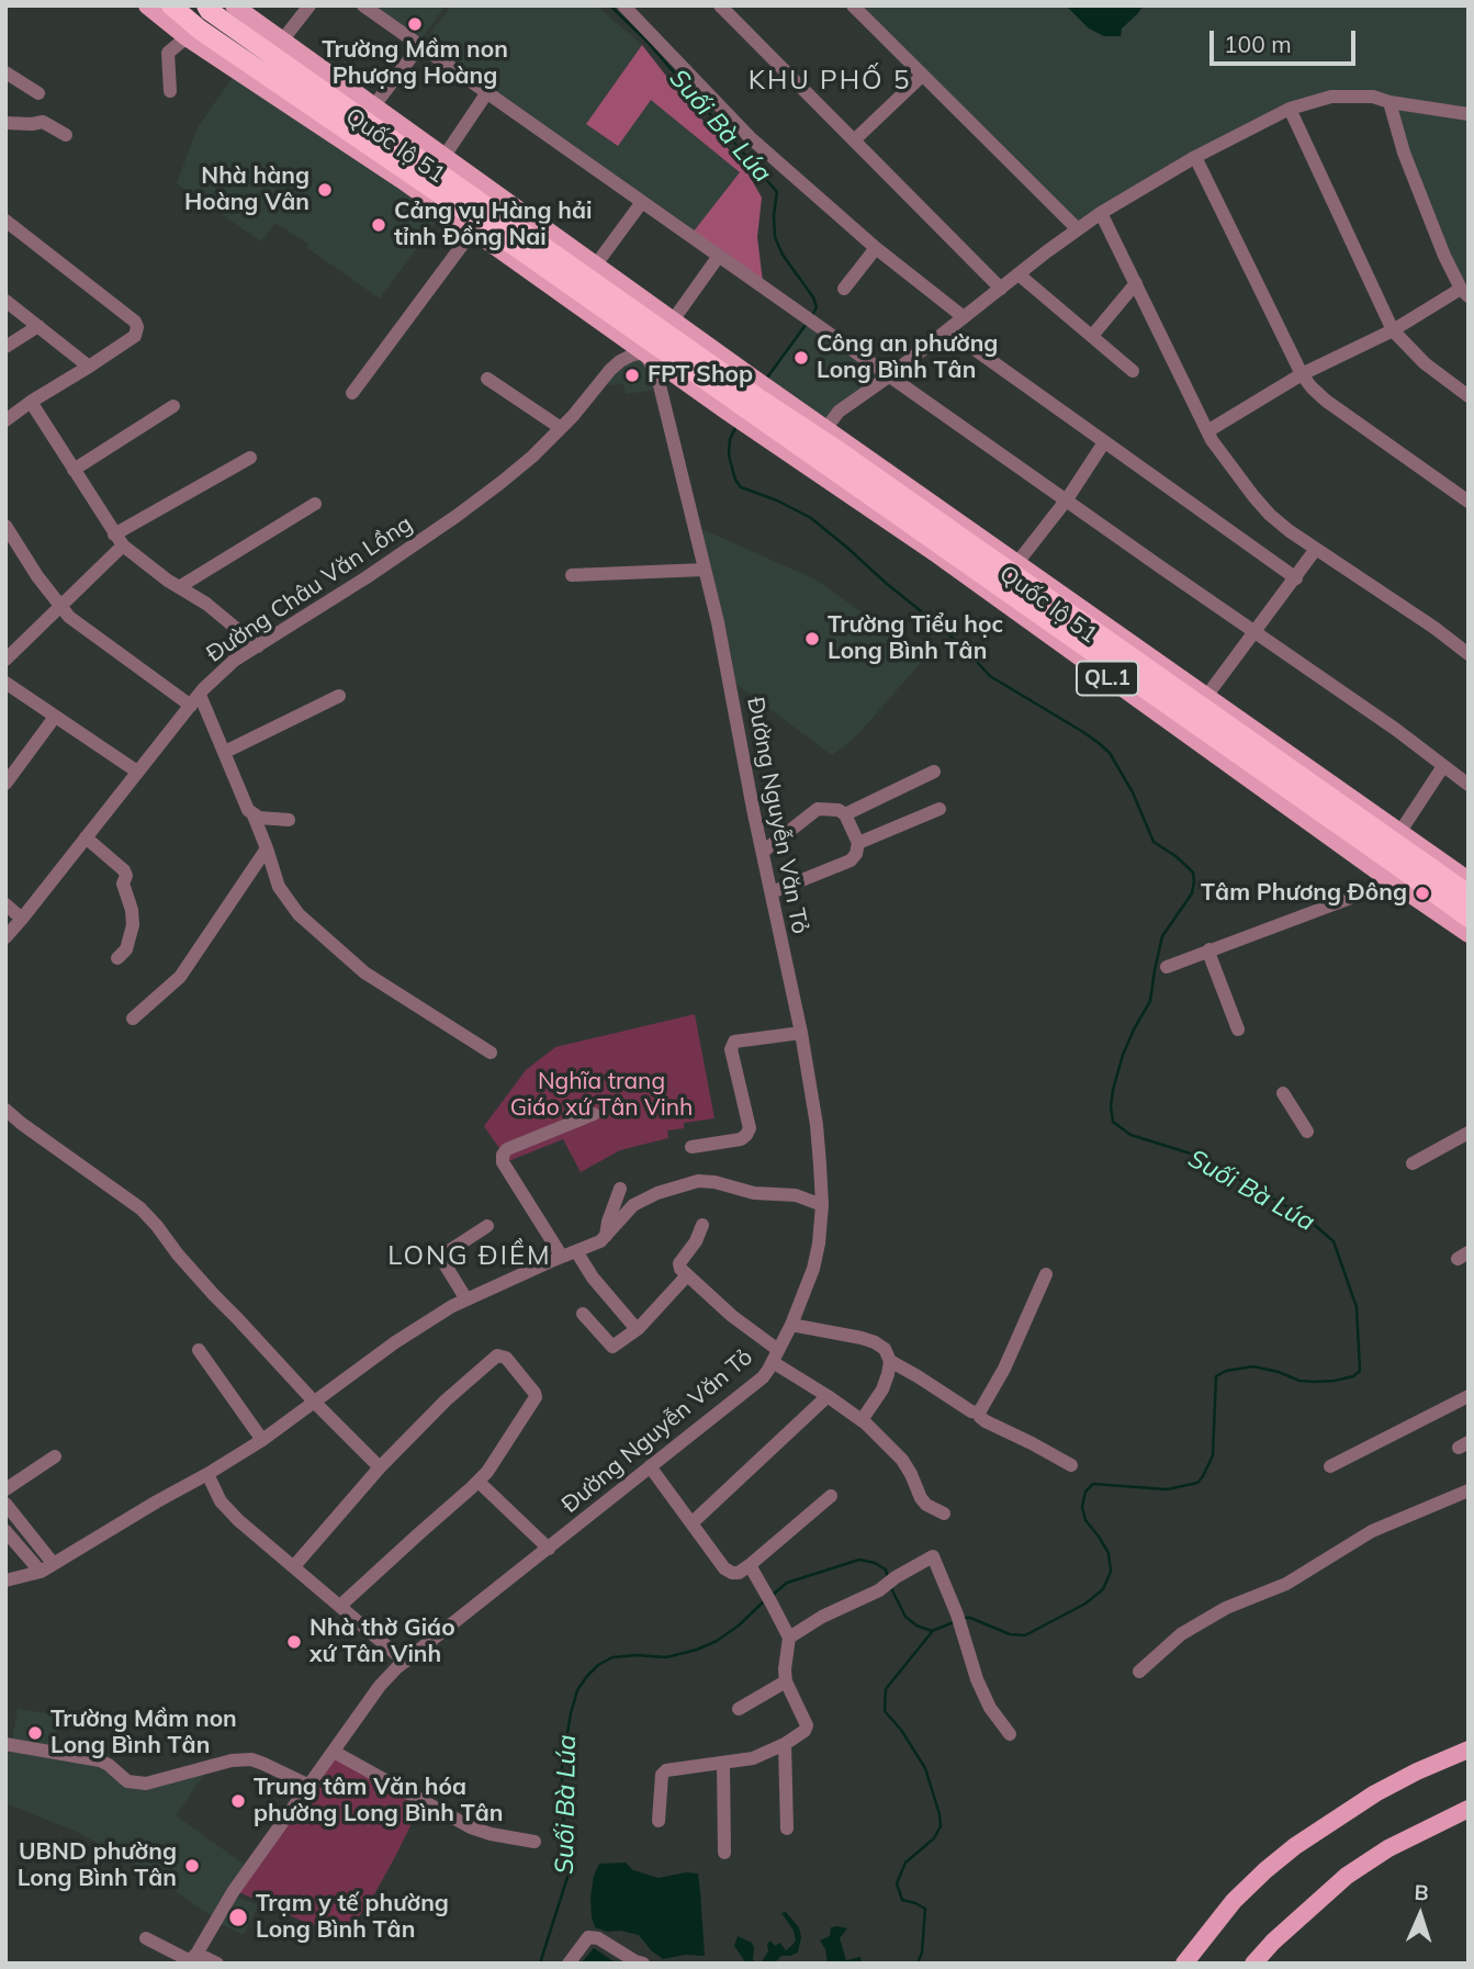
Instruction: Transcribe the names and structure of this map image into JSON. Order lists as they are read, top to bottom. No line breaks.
{"streets":{"highway":["Quốc lộ 51","QL.1"],"street":["Đường Châu Văn Lồng","Đường Nguyễn Văn Tỏ"]},"crossings":[["Quốc lộ 51","Đường Châu Văn Lồng"],["Quốc lộ 51","QL.1"],["Quốc lộ 51","Đường Nguyễn Văn Tỏ"],["Đường Châu Văn Lồng","Đường Nguyễn Văn Tỏ"]],"districts":["KHU PHỐ 5","LONG ĐIỀM"],"water":["Suối Bà Lúa"],"parks":["Nghĩa trang Giáo xứ Tân Vinh"],"places":["Trường Mầm non Phượng Hoàng","Nhà hàng Hoàng Vân","Cảng vụ Hàng hải tỉnh Đồng Nai","Công an phường Long Bình Tân","FPT Shop","Trường Tiểu học Long Bình Tân","Tâm Phương Đông","Nhà thờ Giáo xứ Tân Vinh","Trường Mầm non Long Bình Tân","Trung tâm Văn hóa phường Long Bình Tân","UBND phường Long Bình Tân","Trạm y tế phường Long Bình Tân"],"scale_bar":"100 m","north":"top"}
